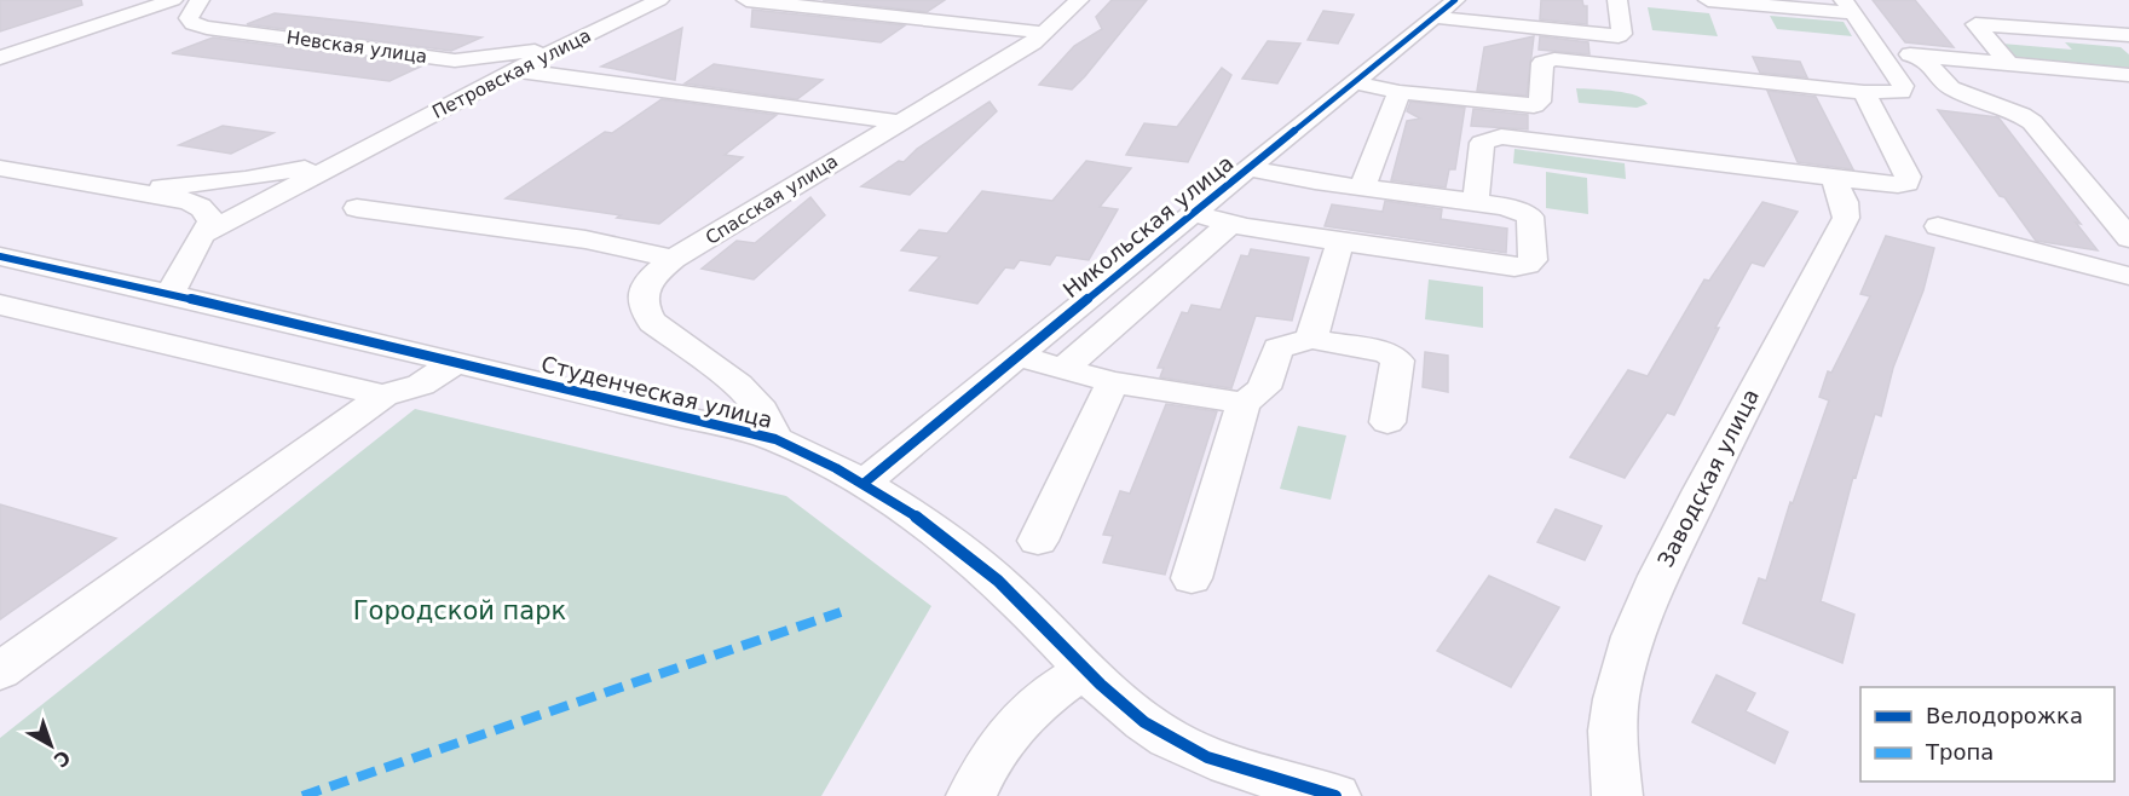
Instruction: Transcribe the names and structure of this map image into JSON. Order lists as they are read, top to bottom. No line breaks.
{"streets":{"street":["Невская улица","Петровская улица","Спасская улица","Никольская улица","Студенческая улица","Заводская улица"]},"crossings":[["Невская улица","Петровская улица"],["Спасская улица","Студенческая улица"],["Никольская улица","Студенческая улица"]],"parks":["Городской парк"],"legend":["Велодорожка","Тропа"],"north":"bottom right"}
